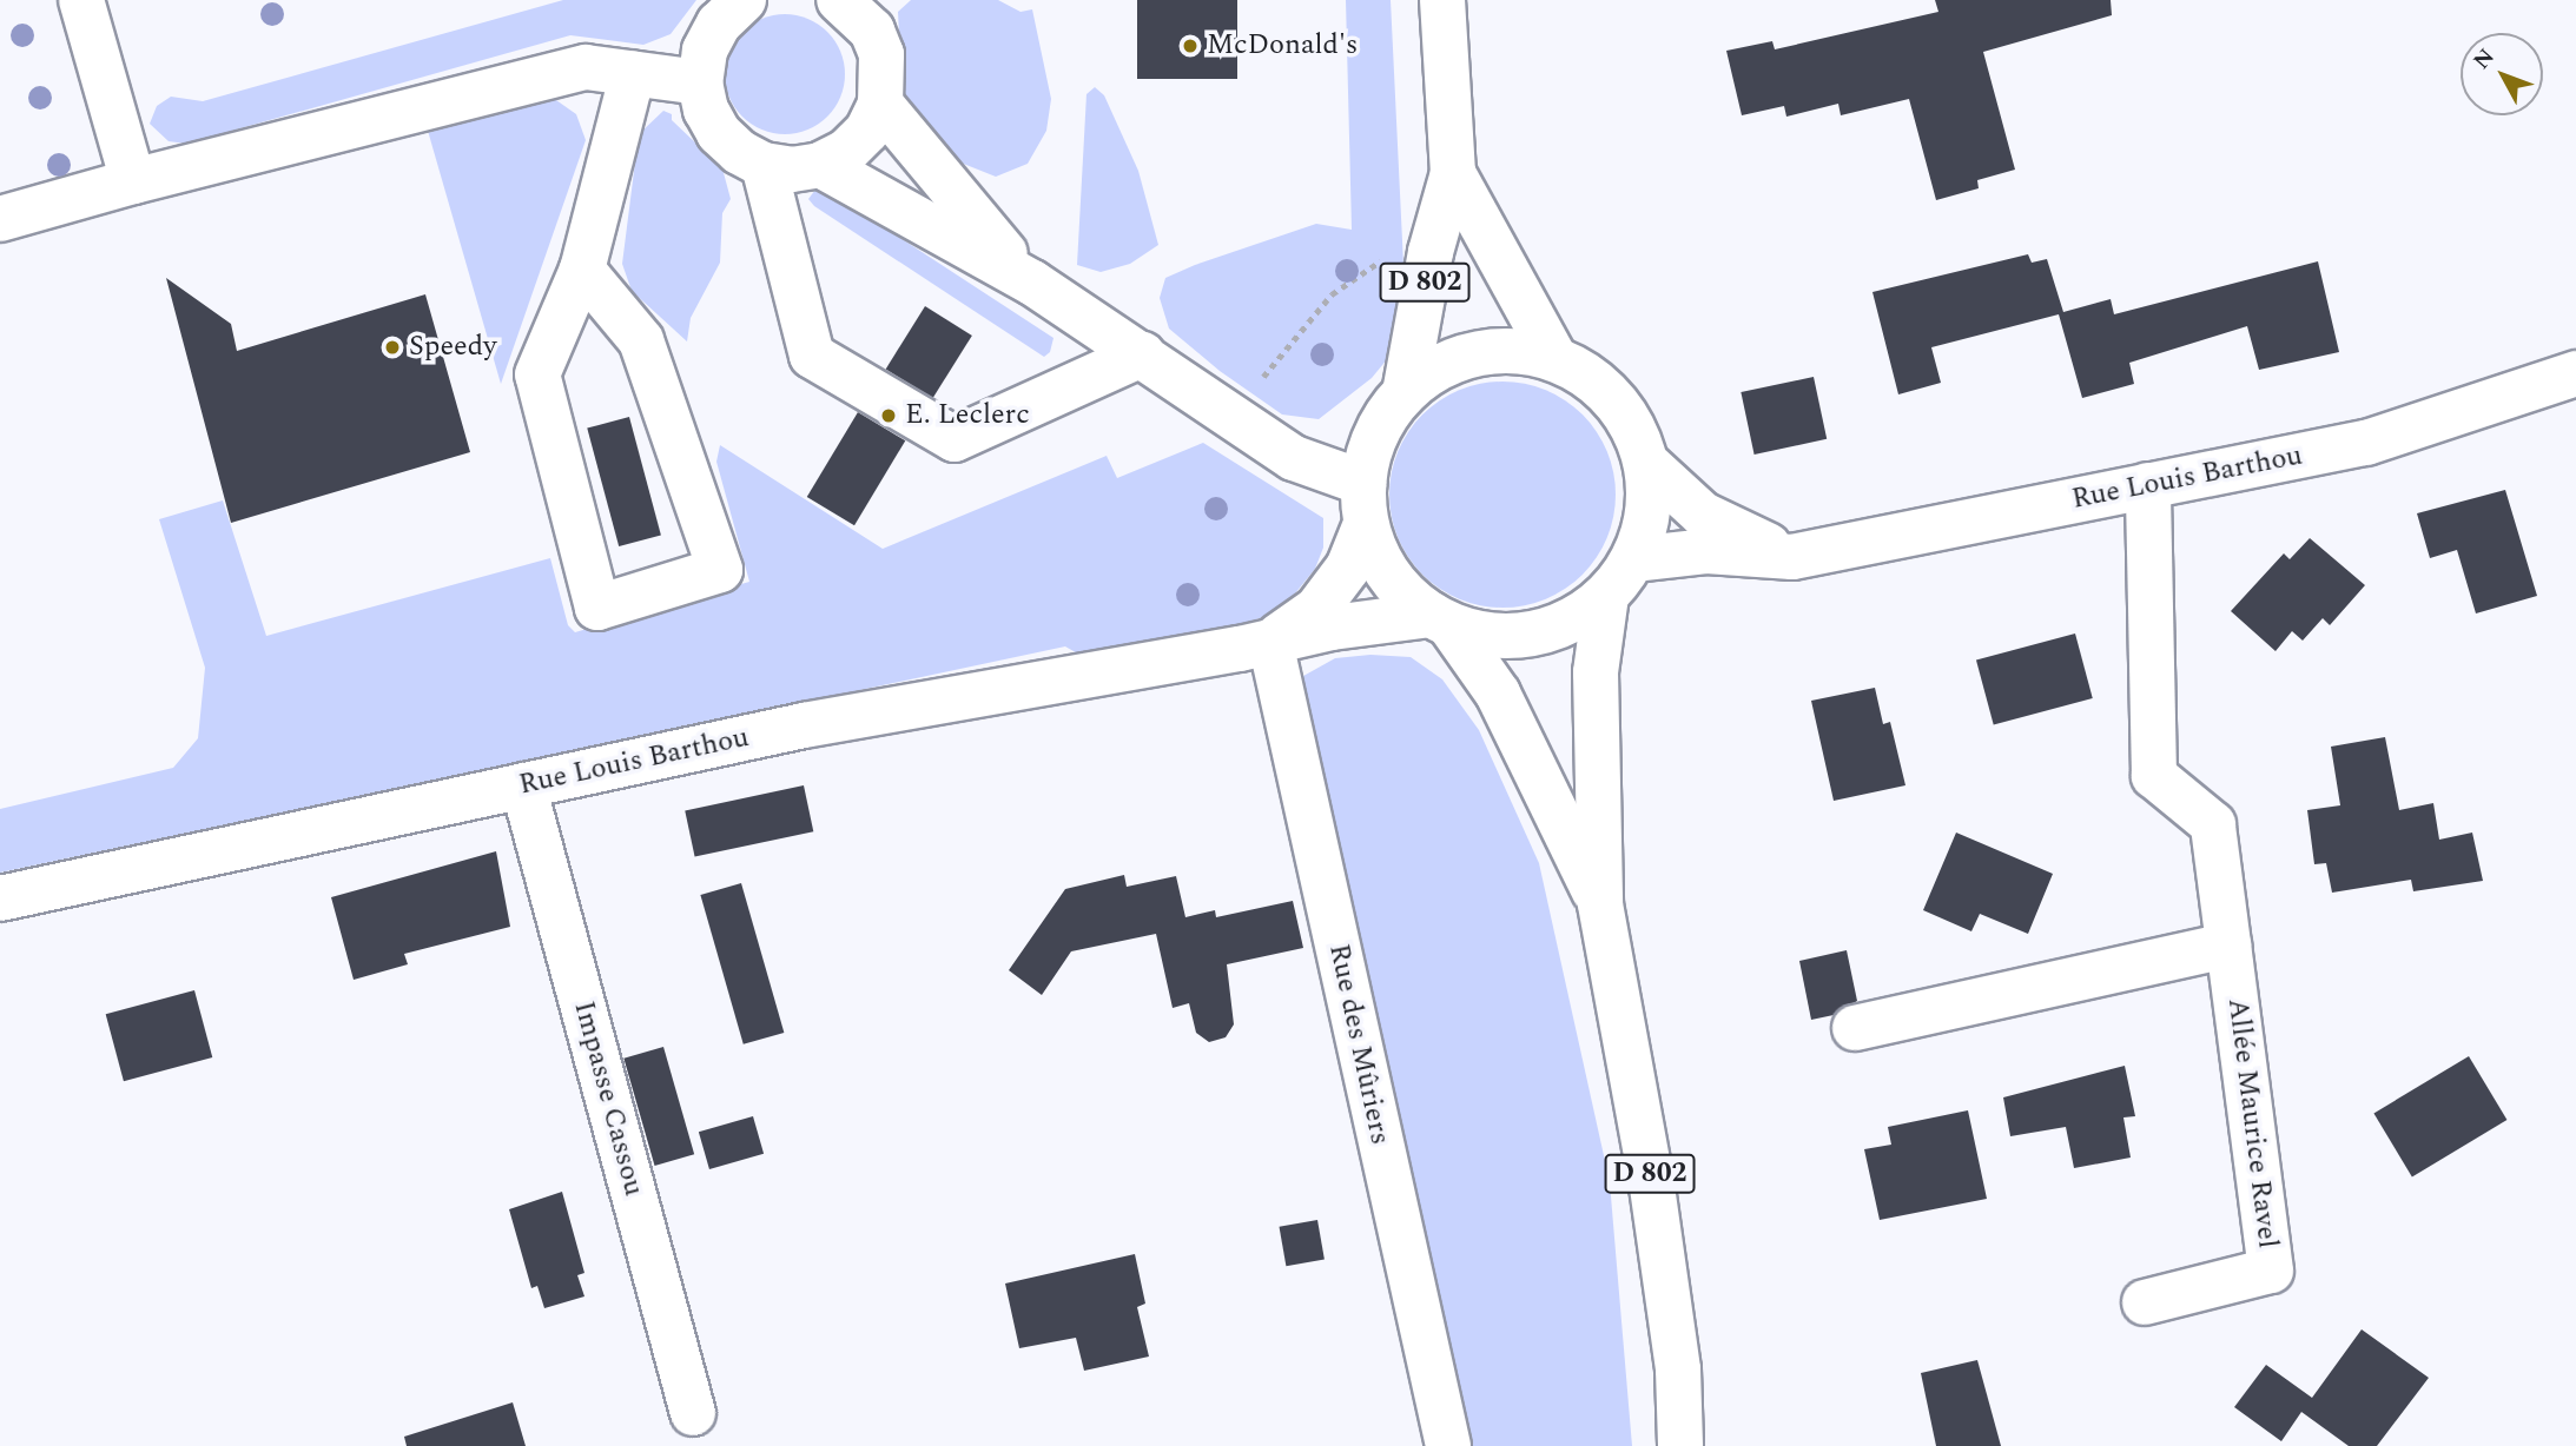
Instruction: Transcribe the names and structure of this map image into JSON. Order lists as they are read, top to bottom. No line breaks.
{"streets":{"street":["D 802","Rue Louis Barthou","Rue des Mûriers","Impasse Cassou","Allée Maurice Ravel"]},"crossings":[["D 802","Rue Louis Barthou"],["Rue Louis Barthou","Rue des Mûriers"],["Rue Louis Barthou","Impasse Cassou"],["Rue Louis Barthou","Allée Maurice Ravel"]],"places":["McDonald's","Speedy","E. Leclerc"],"north":"top left"}
